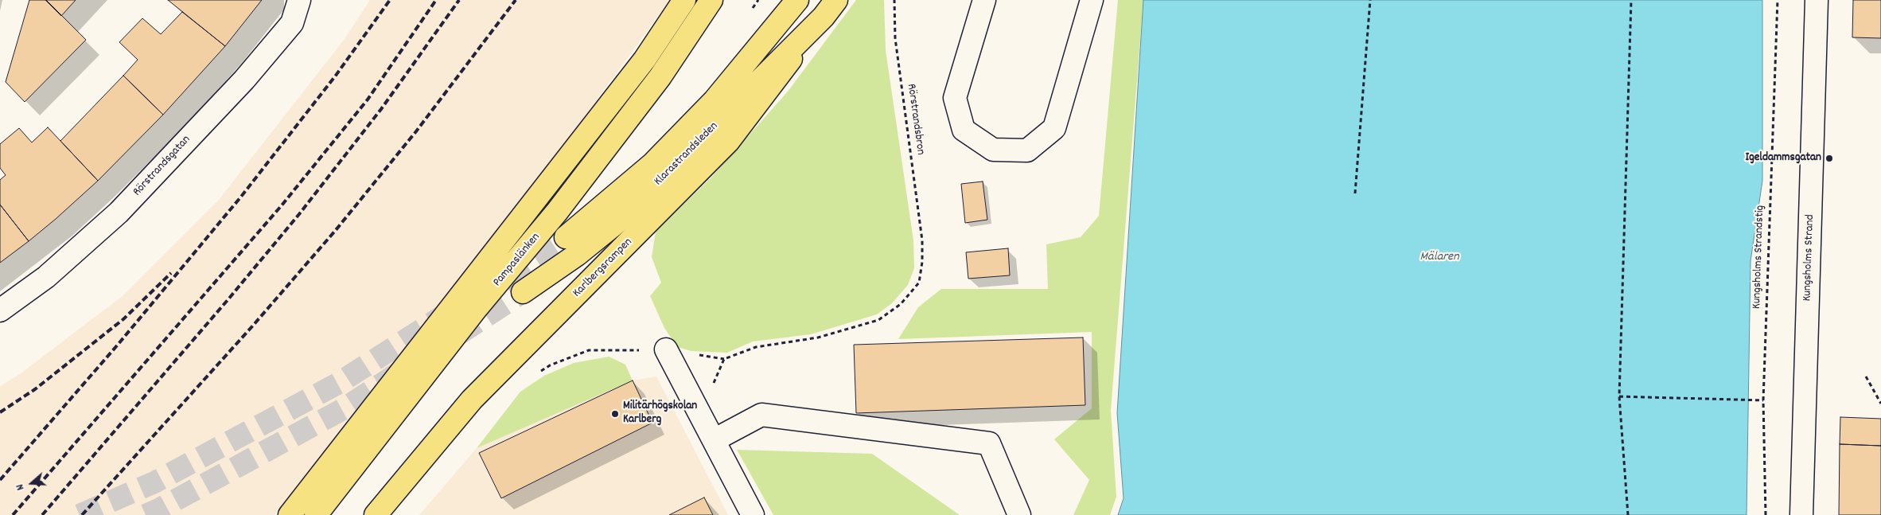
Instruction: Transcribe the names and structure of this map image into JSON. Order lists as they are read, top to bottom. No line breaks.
{"streets":{"main road":["Klarastrandsleden","Pampaslänken","Karlbergsrampen"],"street":["Rörstrandsgatan","Kungsholms Strand"],"path":["Rörstrandsbron","Kungsholms Strandstig"]},"crossings":[["Klarastrandsleden","Karlbergsrampen"]],"water":["Mälaren"],"places":["Igeldammsgatan","Militärhögskolan Karlberg"],"north":"left"}
